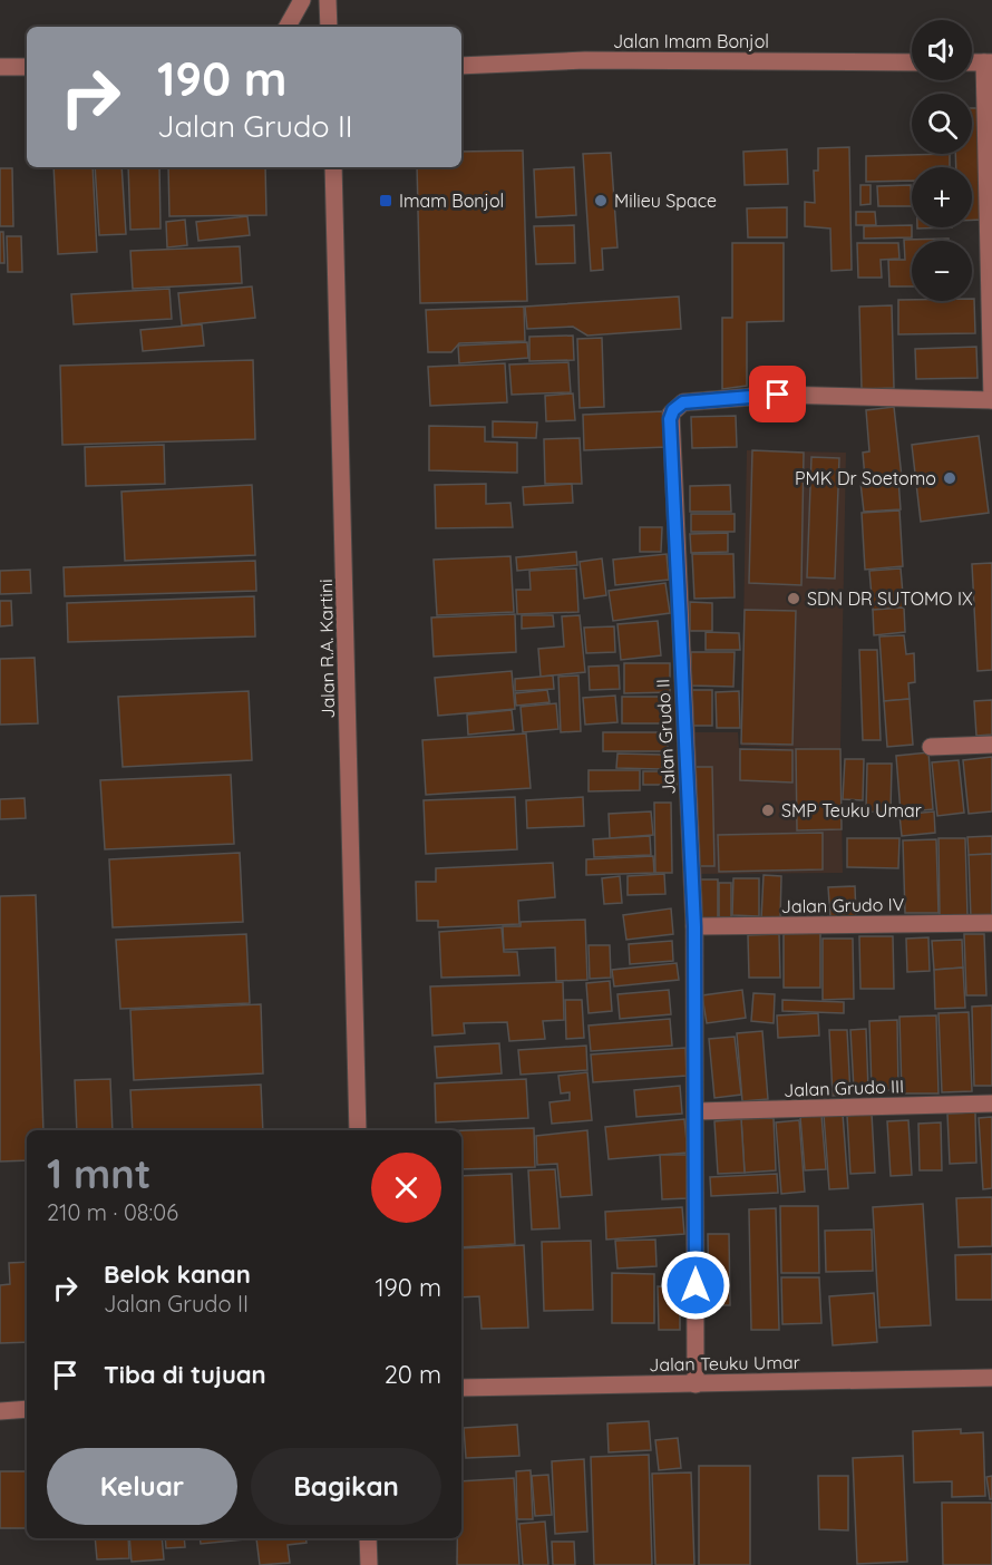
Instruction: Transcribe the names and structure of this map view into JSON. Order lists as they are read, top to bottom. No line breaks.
{"streets":{"street":["Jalan Imam Bonjol","Jalan R.A. Kartini","Jalan Grudo II","Jalan Grudo IV","Jalan Grudo III","Jalan Teuku Umar"]},"crossings":[["Jalan Grudo II","Jalan Grudo IV"],["Jalan Grudo II","Jalan Grudo III"],["Jalan Grudo II","Jalan Teuku Umar"]],"places":{"transit":["Imam Bonjol"],"other":["Milieu Space","PMK Dr Soetomo","SDN DR SUTOMO IX","SMP Teuku Umar"]},"page":{"map_buttons":["+","−"],"turn":["190 m","Jalan Grudo II"],"heading":["1 mnt","210 m · 08:06"],"list":[{"name":"Belok kanan","note":"Jalan Grudo II","value":"190 m"},{"name":"Tiba di tujuan","value":"20 m"}],"buttons":["Keluar","Bagikan"]}}
